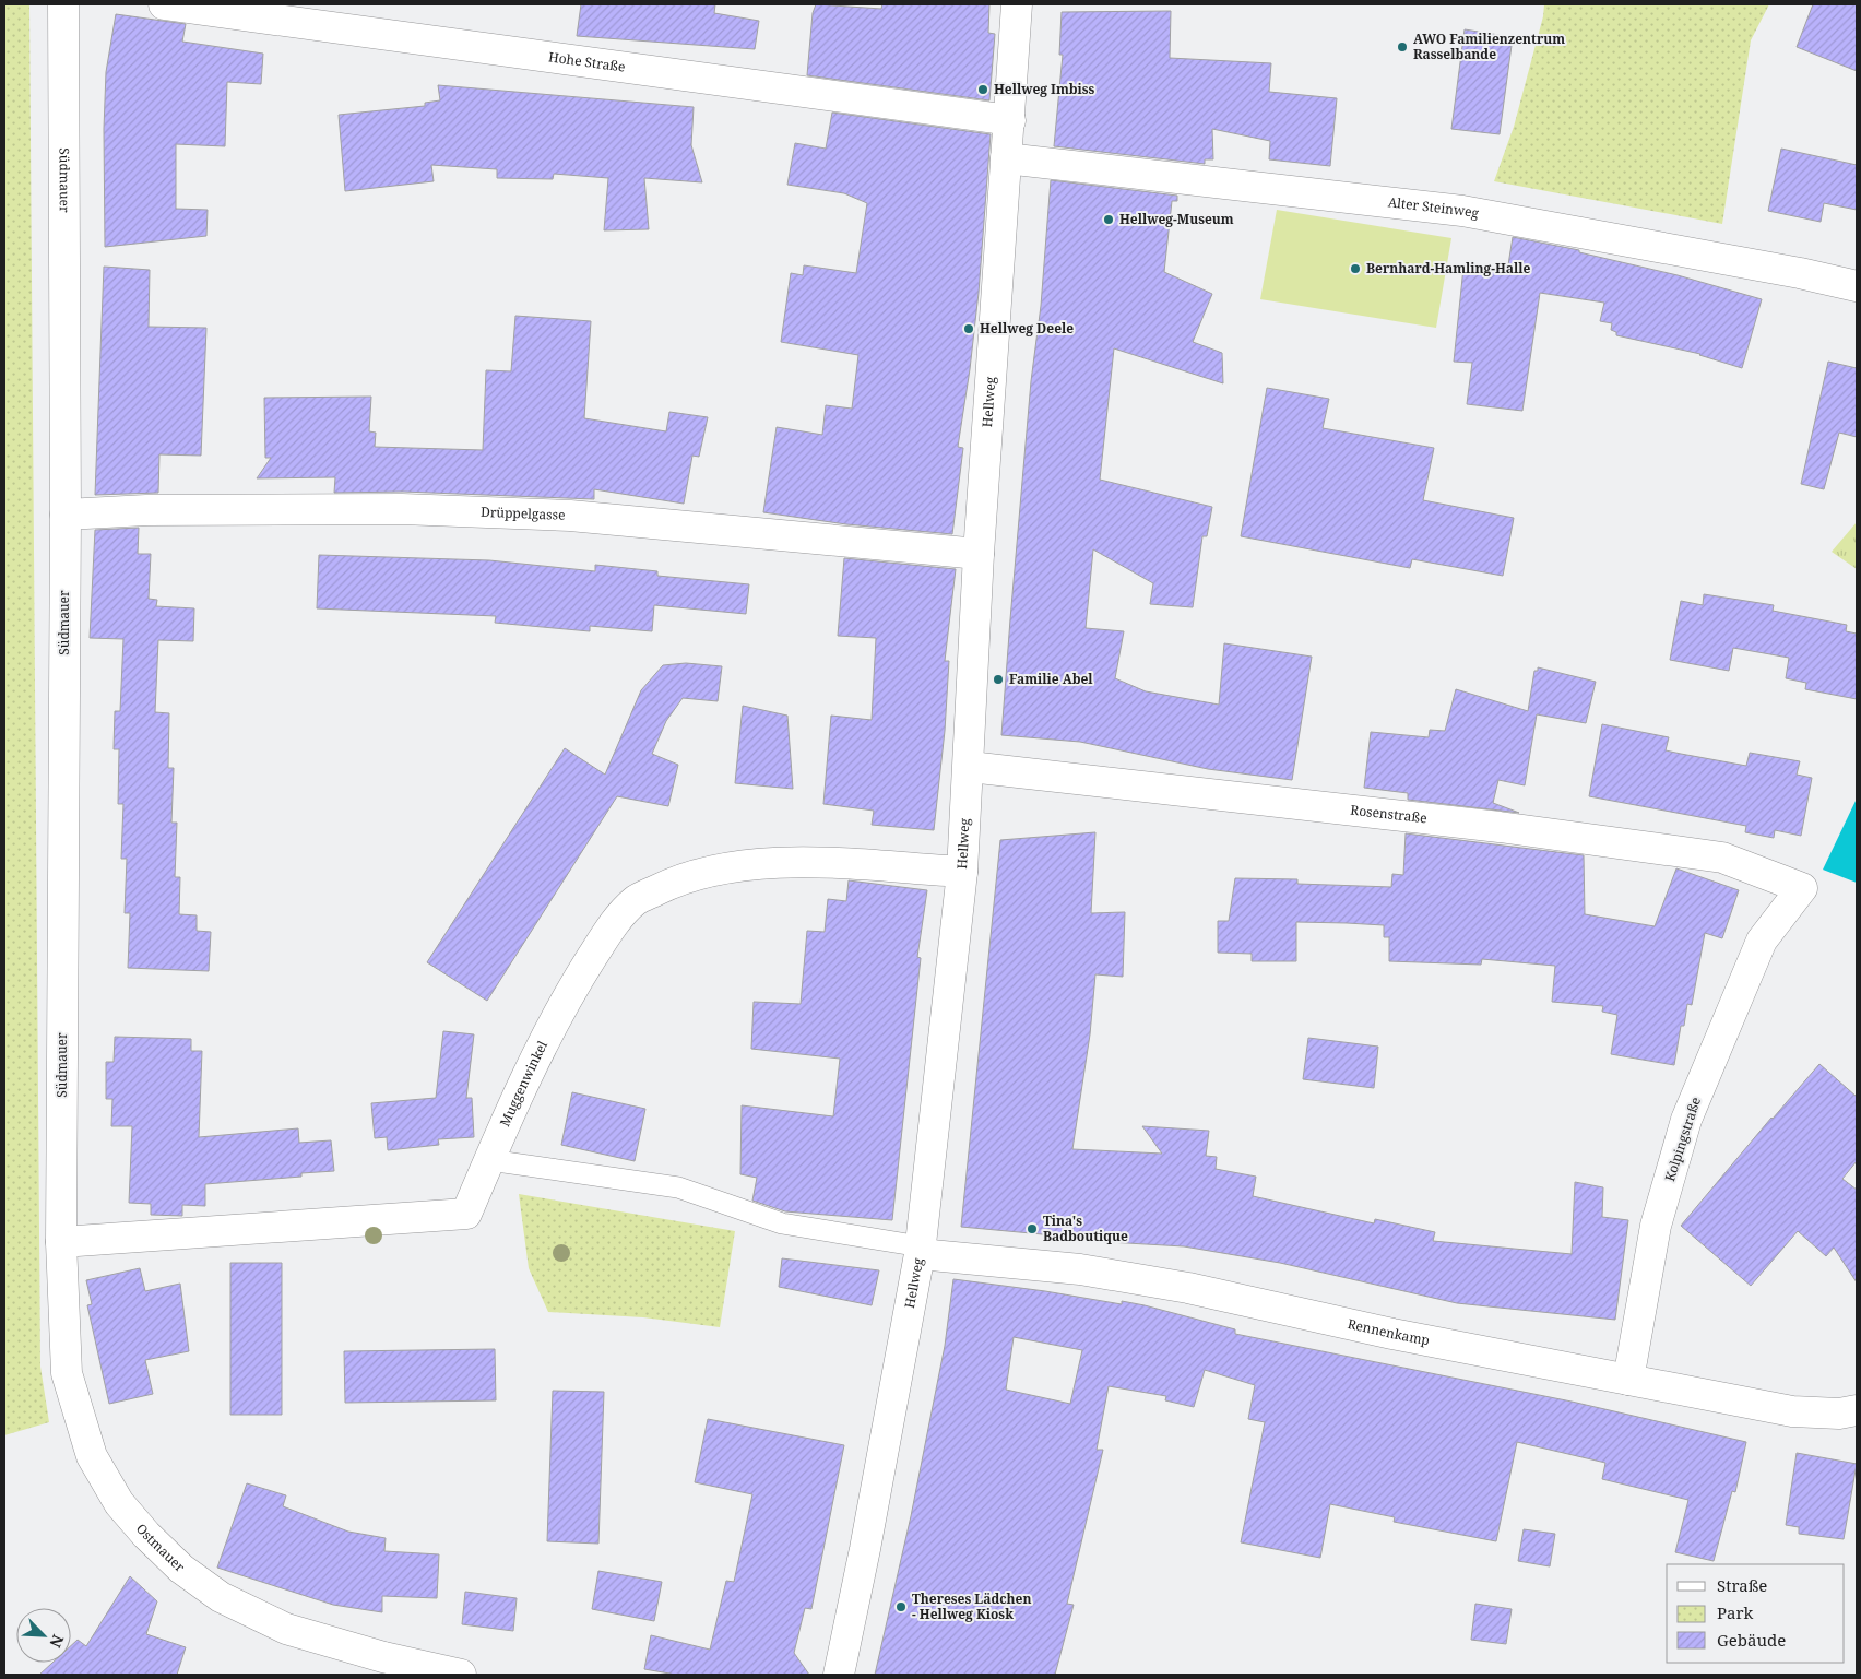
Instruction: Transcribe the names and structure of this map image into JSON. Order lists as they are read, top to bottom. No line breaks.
{"streets":{"street":["Hohe Straße","Südmauer","Alter Steinweg","Hellweg","Drüppelgasse","Rosenstraße","Muggenwinkel","Kolpingstraße","Rennenkamp","Ostmauer"]},"crossings":[["Hohe Straße","Hellweg"],["Südmauer","Drüppelgasse"],["Südmauer","Muggenwinkel"],["Südmauer","Ostmauer"],["Alter Steinweg","Hellweg"],["Hellweg","Drüppelgasse"],["Hellweg","Rosenstraße"],["Hellweg","Muggenwinkel"],["Hellweg","Rennenkamp"],["Rosenstraße","Kolpingstraße"],["Muggenwinkel","Ostmauer"],["Kolpingstraße","Rennenkamp"]],"places":["AWO Familienzentrum Rasselbande","Hellweg Imbiss","Hellweg-Museum","Bernhard-Hamling-Halle","Hellweg Deele","Familie Abel","Tina's Badboutique","Thereses Lädchen - Hellweg Kiosk"],"legend":["Straße","Park","Gebäude"],"north":"bottom right"}
